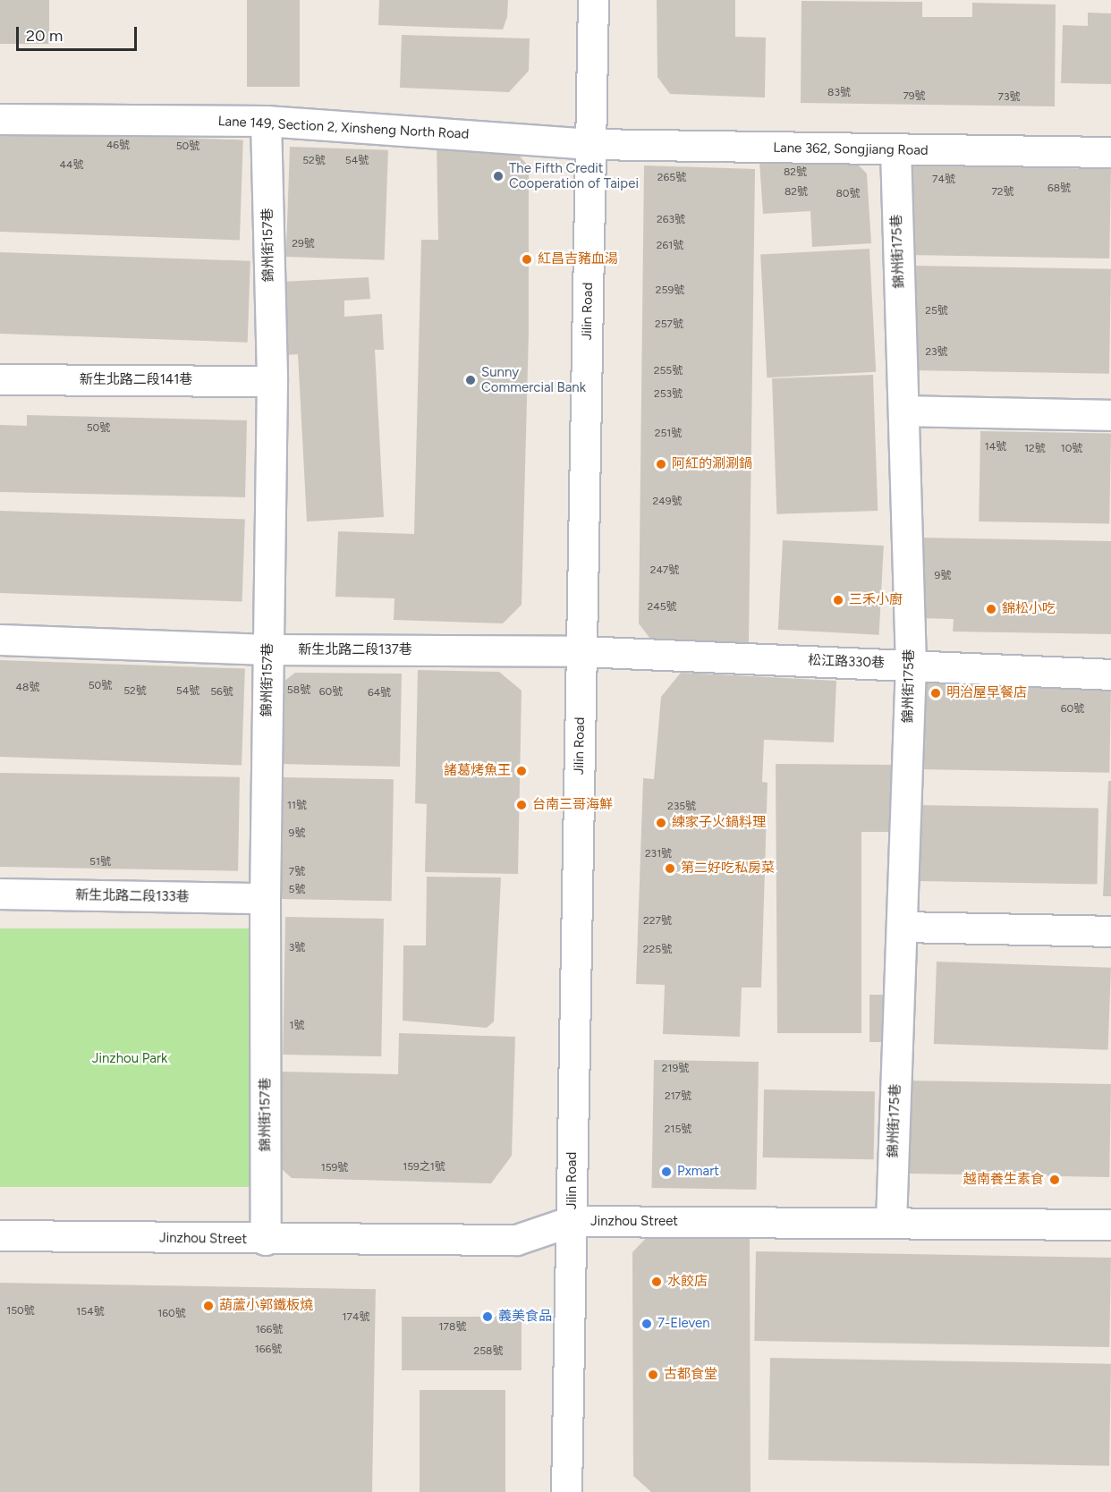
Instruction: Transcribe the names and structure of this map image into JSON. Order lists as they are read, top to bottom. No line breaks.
{"streets":{"street":["Lane 149, Section 2, Xinsheng North Road","Lane 362, Songjiang Road","錦州街157巷","錦州街175巷","Jilin Road","新生北路二段141巷","新生北路二段137巷","松江路330巷","新生北路二段133巷","Jinzhou Street"]},"crossings":[["Lane 149, Section 2, Xinsheng North Road","Lane 362, Songjiang Road"],["Lane 149, Section 2, Xinsheng North Road","錦州街157巷"],["Lane 149, Section 2, Xinsheng North Road","Jilin Road"],["Lane 362, Songjiang Road","錦州街175巷"],["Lane 362, Songjiang Road","Jilin Road"],["錦州街157巷","新生北路二段141巷"],["錦州街157巷","新生北路二段137巷"],["錦州街157巷","新生北路二段133巷"],["錦州街157巷","Jinzhou Street"],["錦州街175巷","松江路330巷"],["錦州街175巷","Jinzhou Street"],["Jilin Road","新生北路二段137巷"],["Jilin Road","松江路330巷"],["Jilin Road","Jinzhou Street"],["新生北路二段137巷","松江路330巷"]],"parks":["Jinzhou Park"],"places":["The Fifth Credit Cooperation of Taipei","紅昌吉豬血湯","Sunny Commercial Bank","阿紅的涮涮鍋","三禾小廚","錦松小吃","明治屋早餐店","諸葛烤魚王","台南三哥海鮮","練家子火鍋料理","第二好吃私房菜","Pxmart","越南養生素食","水餃店","葫蘆小郭鐵板燒","義美食品","7-Eleven","古都食堂"],"house_numbers":["83號","79號","73號","46號","50號","52號","54號","44號","82號","265號","74號","68號","82號","72號","80號","263號","29號","261號","259號","25號","257號","23號","255號","253號","50號","251號","14號","12號","10號","249號","247號","9號","245號","50號","48號","58號","52號","54號","56號","60號","64號","60號","11號","235號","9號","231號","51號","7號","5號","227號","3號","225號","1號","219號","217號","215號","159之1號","159號","150號","154號","160號","174號","178號","166號","166號","258號"],"scale_bar":"20 m"}
